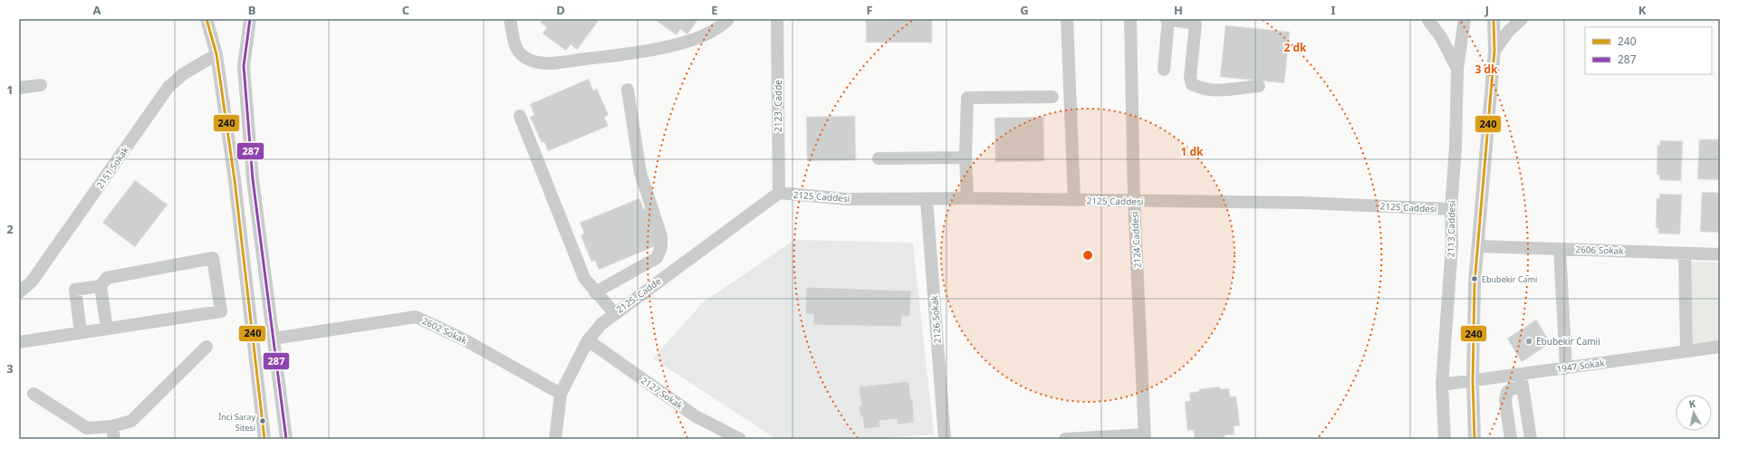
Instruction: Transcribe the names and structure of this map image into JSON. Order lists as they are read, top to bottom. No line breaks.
{"streets":{"street":["2123. Cadde","2151 Sokak","2125 Caddesi","2113 Caddesi","2124 Caddesi","2606 Sokak","2125. Cadde","2126 Sokak","2602 Sokak","1947 Sokak","2127 Sokak"]},"crossings":[["2123. Cadde","2125 Caddesi"],["2123. Cadde","2125. Cadde"],["2125 Caddesi","2113 Caddesi"],["2125 Caddesi","2124 Caddesi"],["2125 Caddesi","2125. Cadde"],["2125 Caddesi","2126 Sokak"],["2113 Caddesi","1947 Sokak"],["2125. Cadde","2602 Sokak"],["2125. Cadde","2127 Sokak"]],"places":["Ebubekir Cami","Ebubekir Camii","İnci Saray Sitesi"],"lines":["transit line 240","transit line 287"],"legend":["240","287"],"north":"top","grid":{"columns":["A","B","C","D","E","F","G","H","I","J","K"],"rows":["1","2","3"]},"rings":["2 dk","3 dk","1 dk"]}
